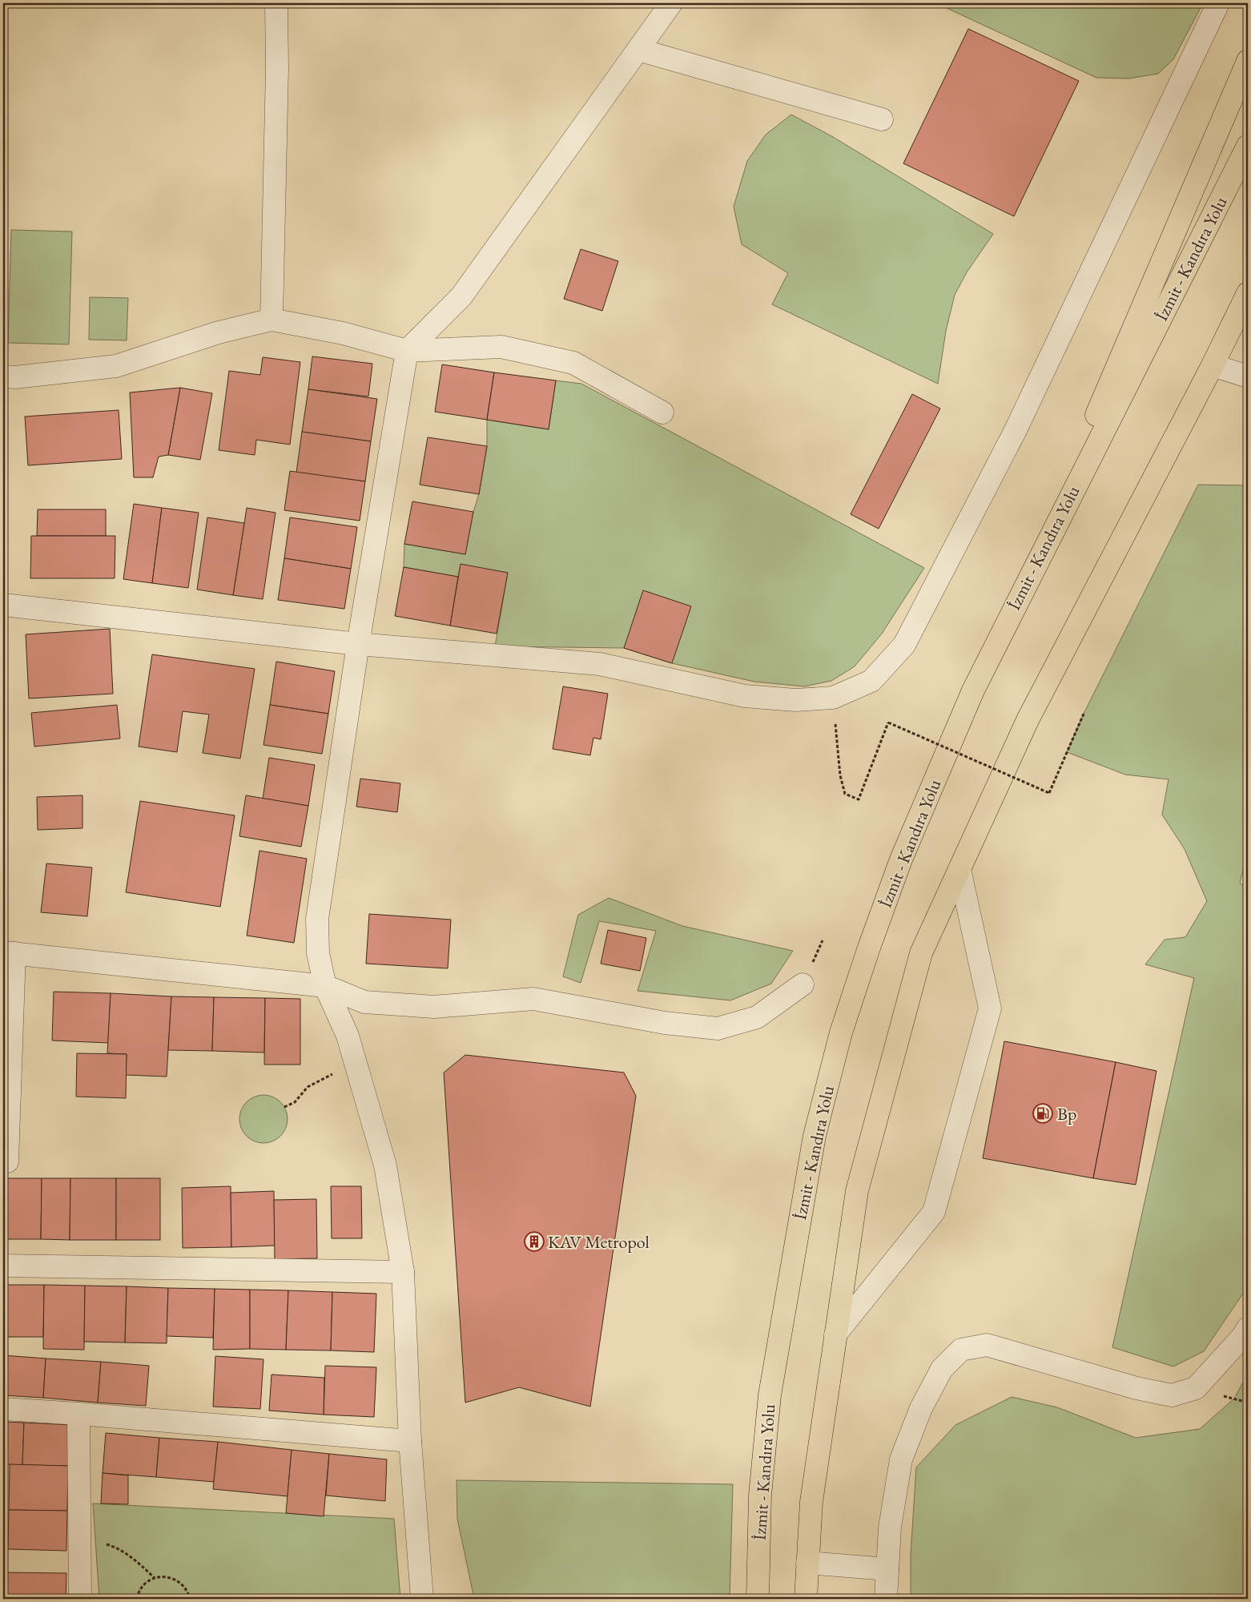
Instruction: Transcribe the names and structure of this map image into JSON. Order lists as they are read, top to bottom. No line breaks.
{"streets":{"highway":["İzmit - Kandıra Yolu"]},"places":{"fuel station":["Bp"],"building":["KAV Metropol"]}}
